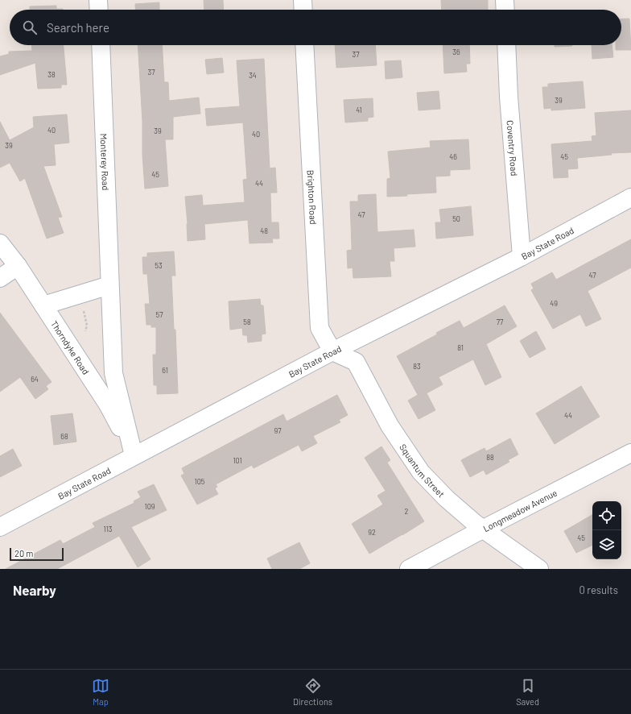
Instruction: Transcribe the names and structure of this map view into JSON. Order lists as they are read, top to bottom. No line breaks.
{"streets":{"street":["Coventry Road","Monterey Road","Brighton Road","Bay State Road","Thorndyke Road","Squantum Street","Longmeadow Avenue"]},"crossings":[["Coventry Road","Bay State Road"],["Monterey Road","Bay State Road"],["Monterey Road","Thorndyke Road"],["Brighton Road","Bay State Road"],["Brighton Road","Squantum Street"],["Bay State Road","Thorndyke Road"],["Bay State Road","Squantum Street"],["Squantum Street","Longmeadow Avenue"]],"house_numbers":["36","37","37","38","34","39","41","40","39","40","39","46","45","45","44","47","50","48","53","47","49","57","58","77","81","83","61","64","44","97","68","88","101","105","109","2","113","92","45"],"scale_bar":"20 m","page":{"search":"Search here","scale":"20 m","heading":["Nearby","0 results"],"nav":["Map","Directions","Saved"]}}
